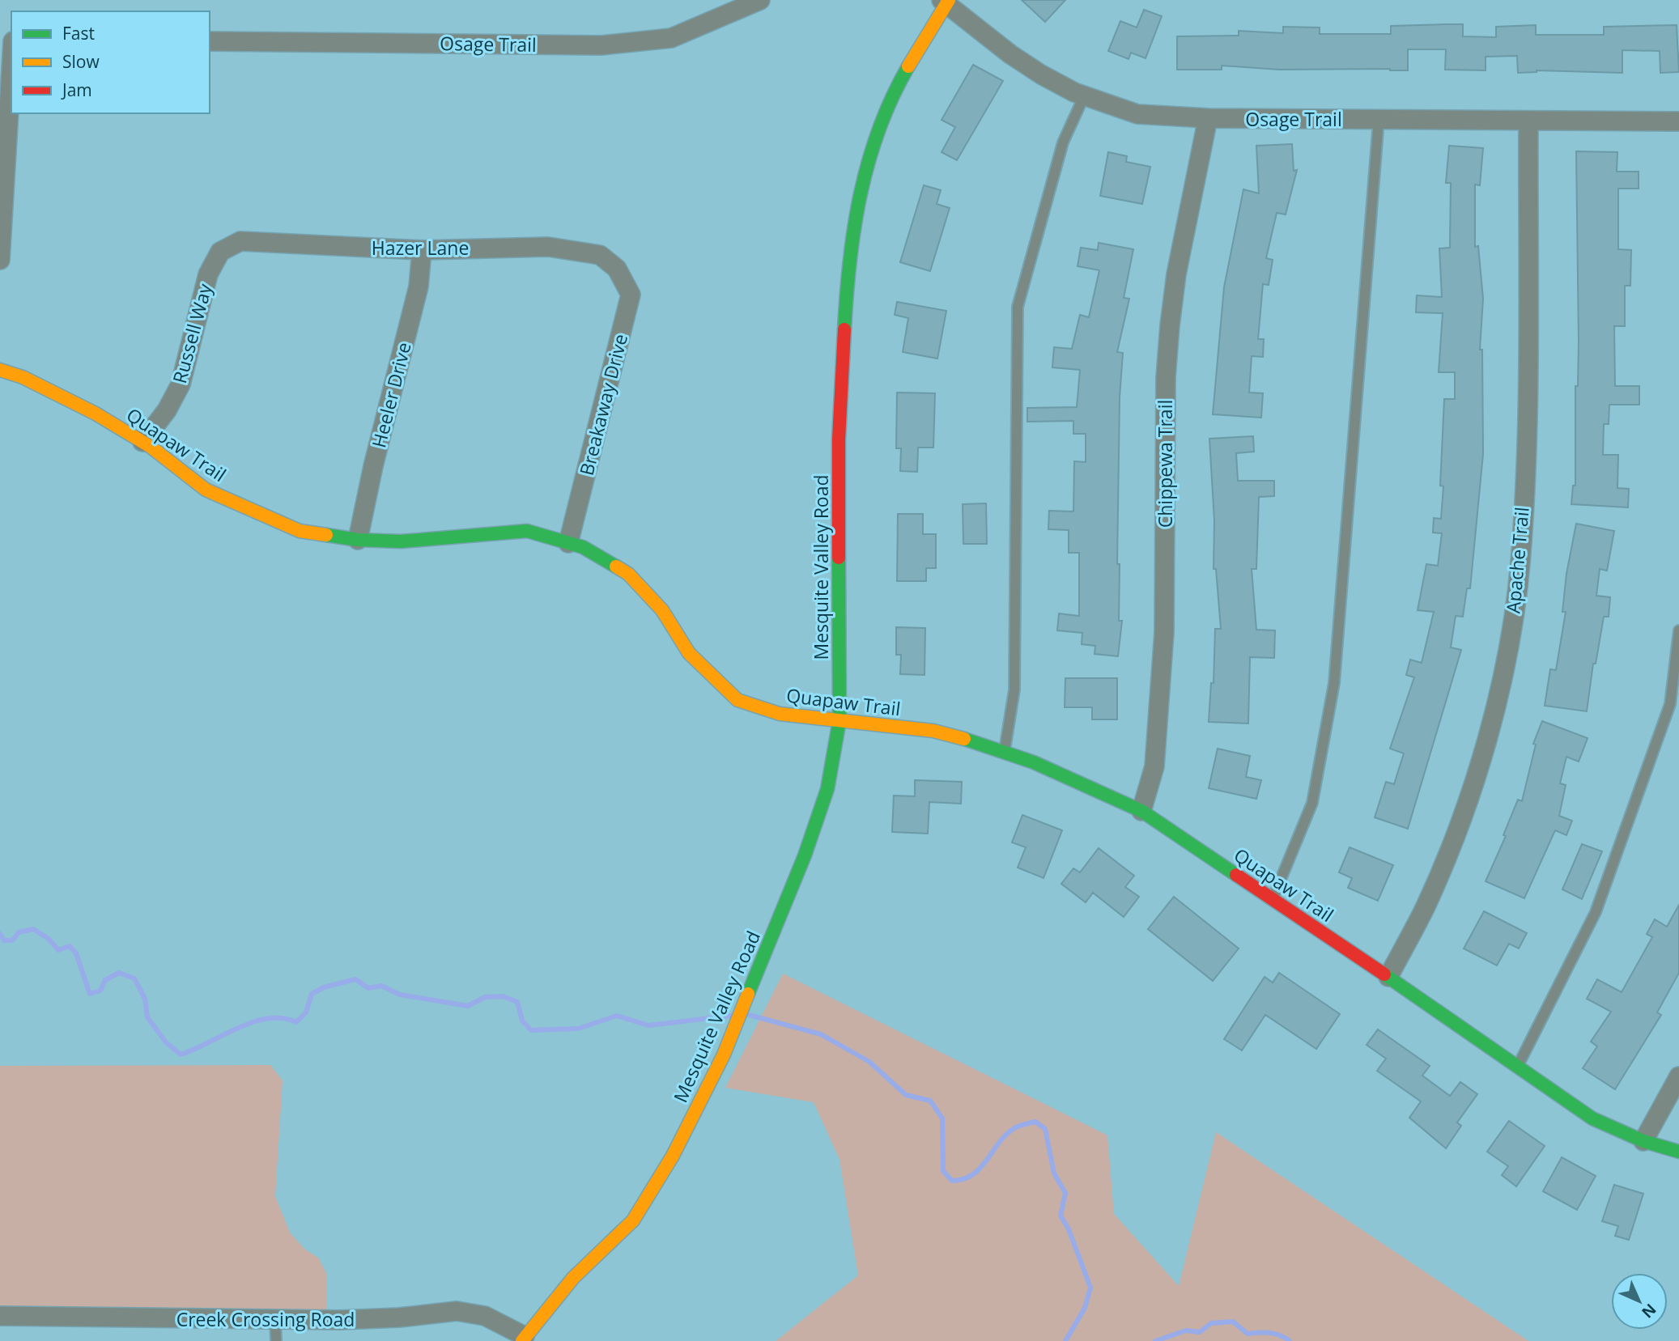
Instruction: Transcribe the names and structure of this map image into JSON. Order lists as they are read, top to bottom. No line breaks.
{"streets":{"street":["Osage Trail","Hazer Lane","Russell Way","Heeler Drive","Breakaway Drive","Quapaw Trail","Chippewa Trail","Apache Trail","Mesquite Valley Road","Creek Crossing Road"]},"crossings":[["Osage Trail","Chippewa Trail"],["Osage Trail","Apache Trail"],["Osage Trail","Mesquite Valley Road"],["Hazer Lane","Russell Way"],["Hazer Lane","Heeler Drive"],["Hazer Lane","Breakaway Drive"],["Russell Way","Quapaw Trail"],["Heeler Drive","Quapaw Trail"],["Breakaway Drive","Quapaw Trail"],["Quapaw Trail","Chippewa Trail"],["Quapaw Trail","Apache Trail"],["Quapaw Trail","Mesquite Valley Road"],["Mesquite Valley Road","Creek Crossing Road"]],"legend":["Fast","Slow","Jam"],"north":"bottom right"}
